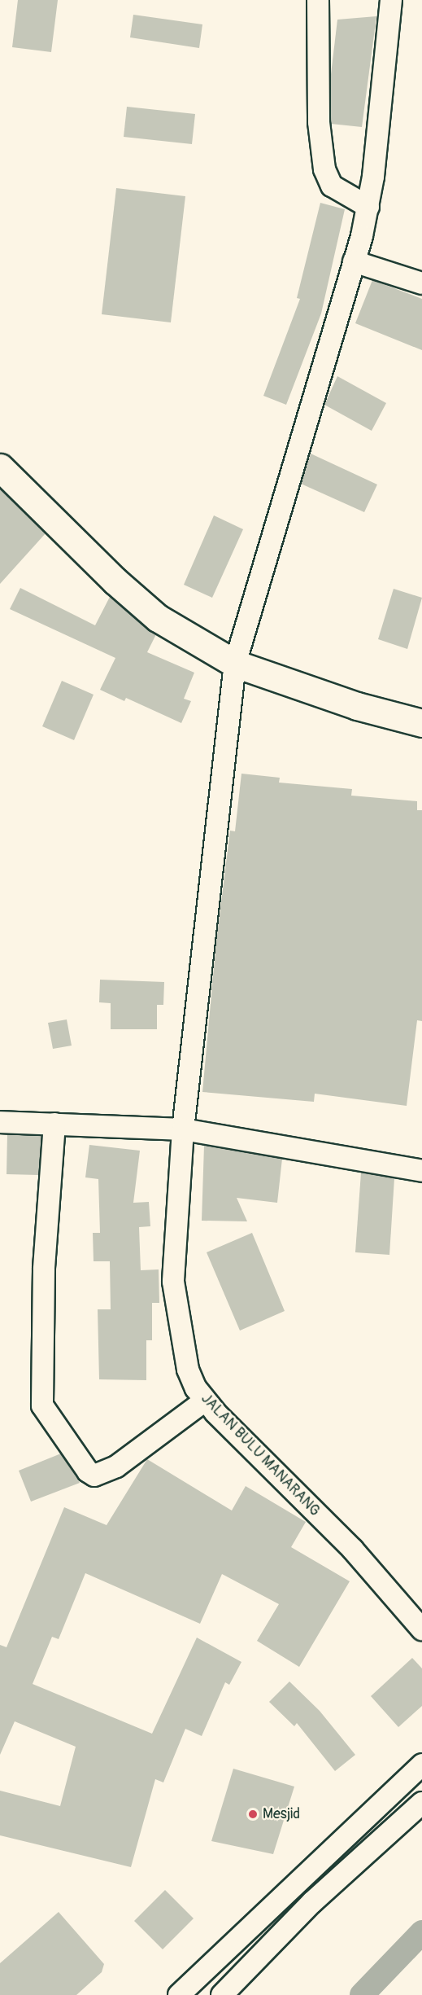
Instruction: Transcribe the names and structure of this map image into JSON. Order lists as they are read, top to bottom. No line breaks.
{"streets":{"street":["JALAN BULU MANARANG"]},"places":["Mesjid"]}
